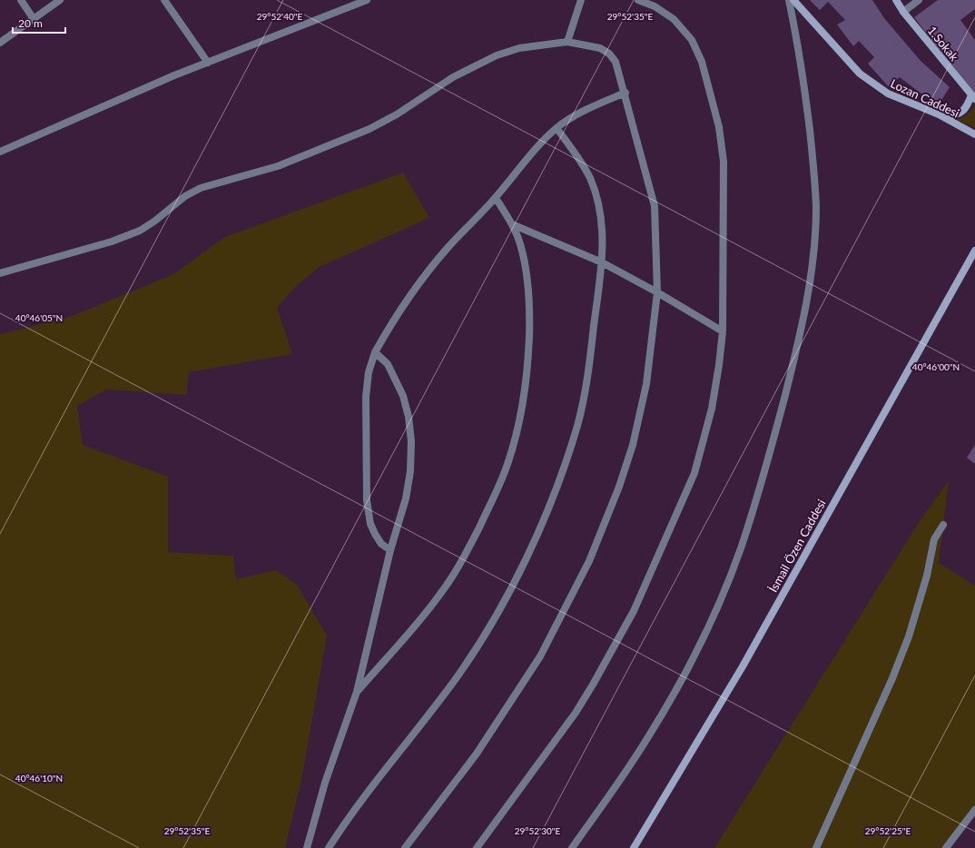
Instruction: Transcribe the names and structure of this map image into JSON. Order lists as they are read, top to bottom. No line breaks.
{"streets":{"street":["1.Sokak","Lozan Caddesi","İsmail Özen Caddesi"]},"scale_bar":"20 m","coordinates":["29°52'40\"E","29°52'35\"E","40°46'05\"N","40°46'00\"N","40°46'10\"N","29°52'30\"E","29°52'25\"E"]}
